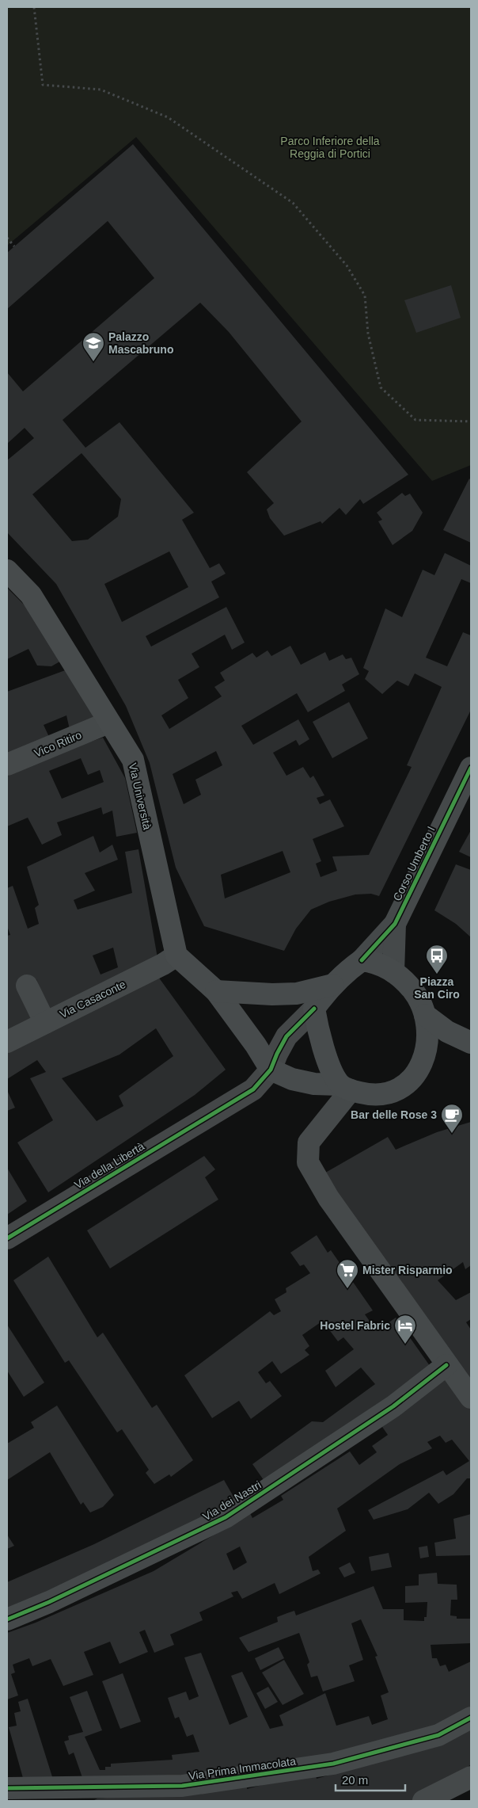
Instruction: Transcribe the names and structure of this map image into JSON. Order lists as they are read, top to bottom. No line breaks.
{"streets":{"main road":["Via Università"],"street":["Vico Ritiro","Corso Umberto I","Via Casaconte","Via della Libertà","Via dei Nastri","Via Prima Immacolata"]},"crossings":[["Vico Ritiro","Via Università"],["Via Università","Via Casaconte"],["Corso Umberto I","Via della Libertà"]],"parks":["Parco Inferiore della Reggia di Portici"],"places":{"school or university":["Palazzo Mascabruno"],"bus stop":["Piazza San Ciro"],"cafe":["Bar delle Rose 3"],"supermarket":["Mister Risparmio"],"hotel":["Hostel Fabric"]},"scale_bar":"20 m"}
